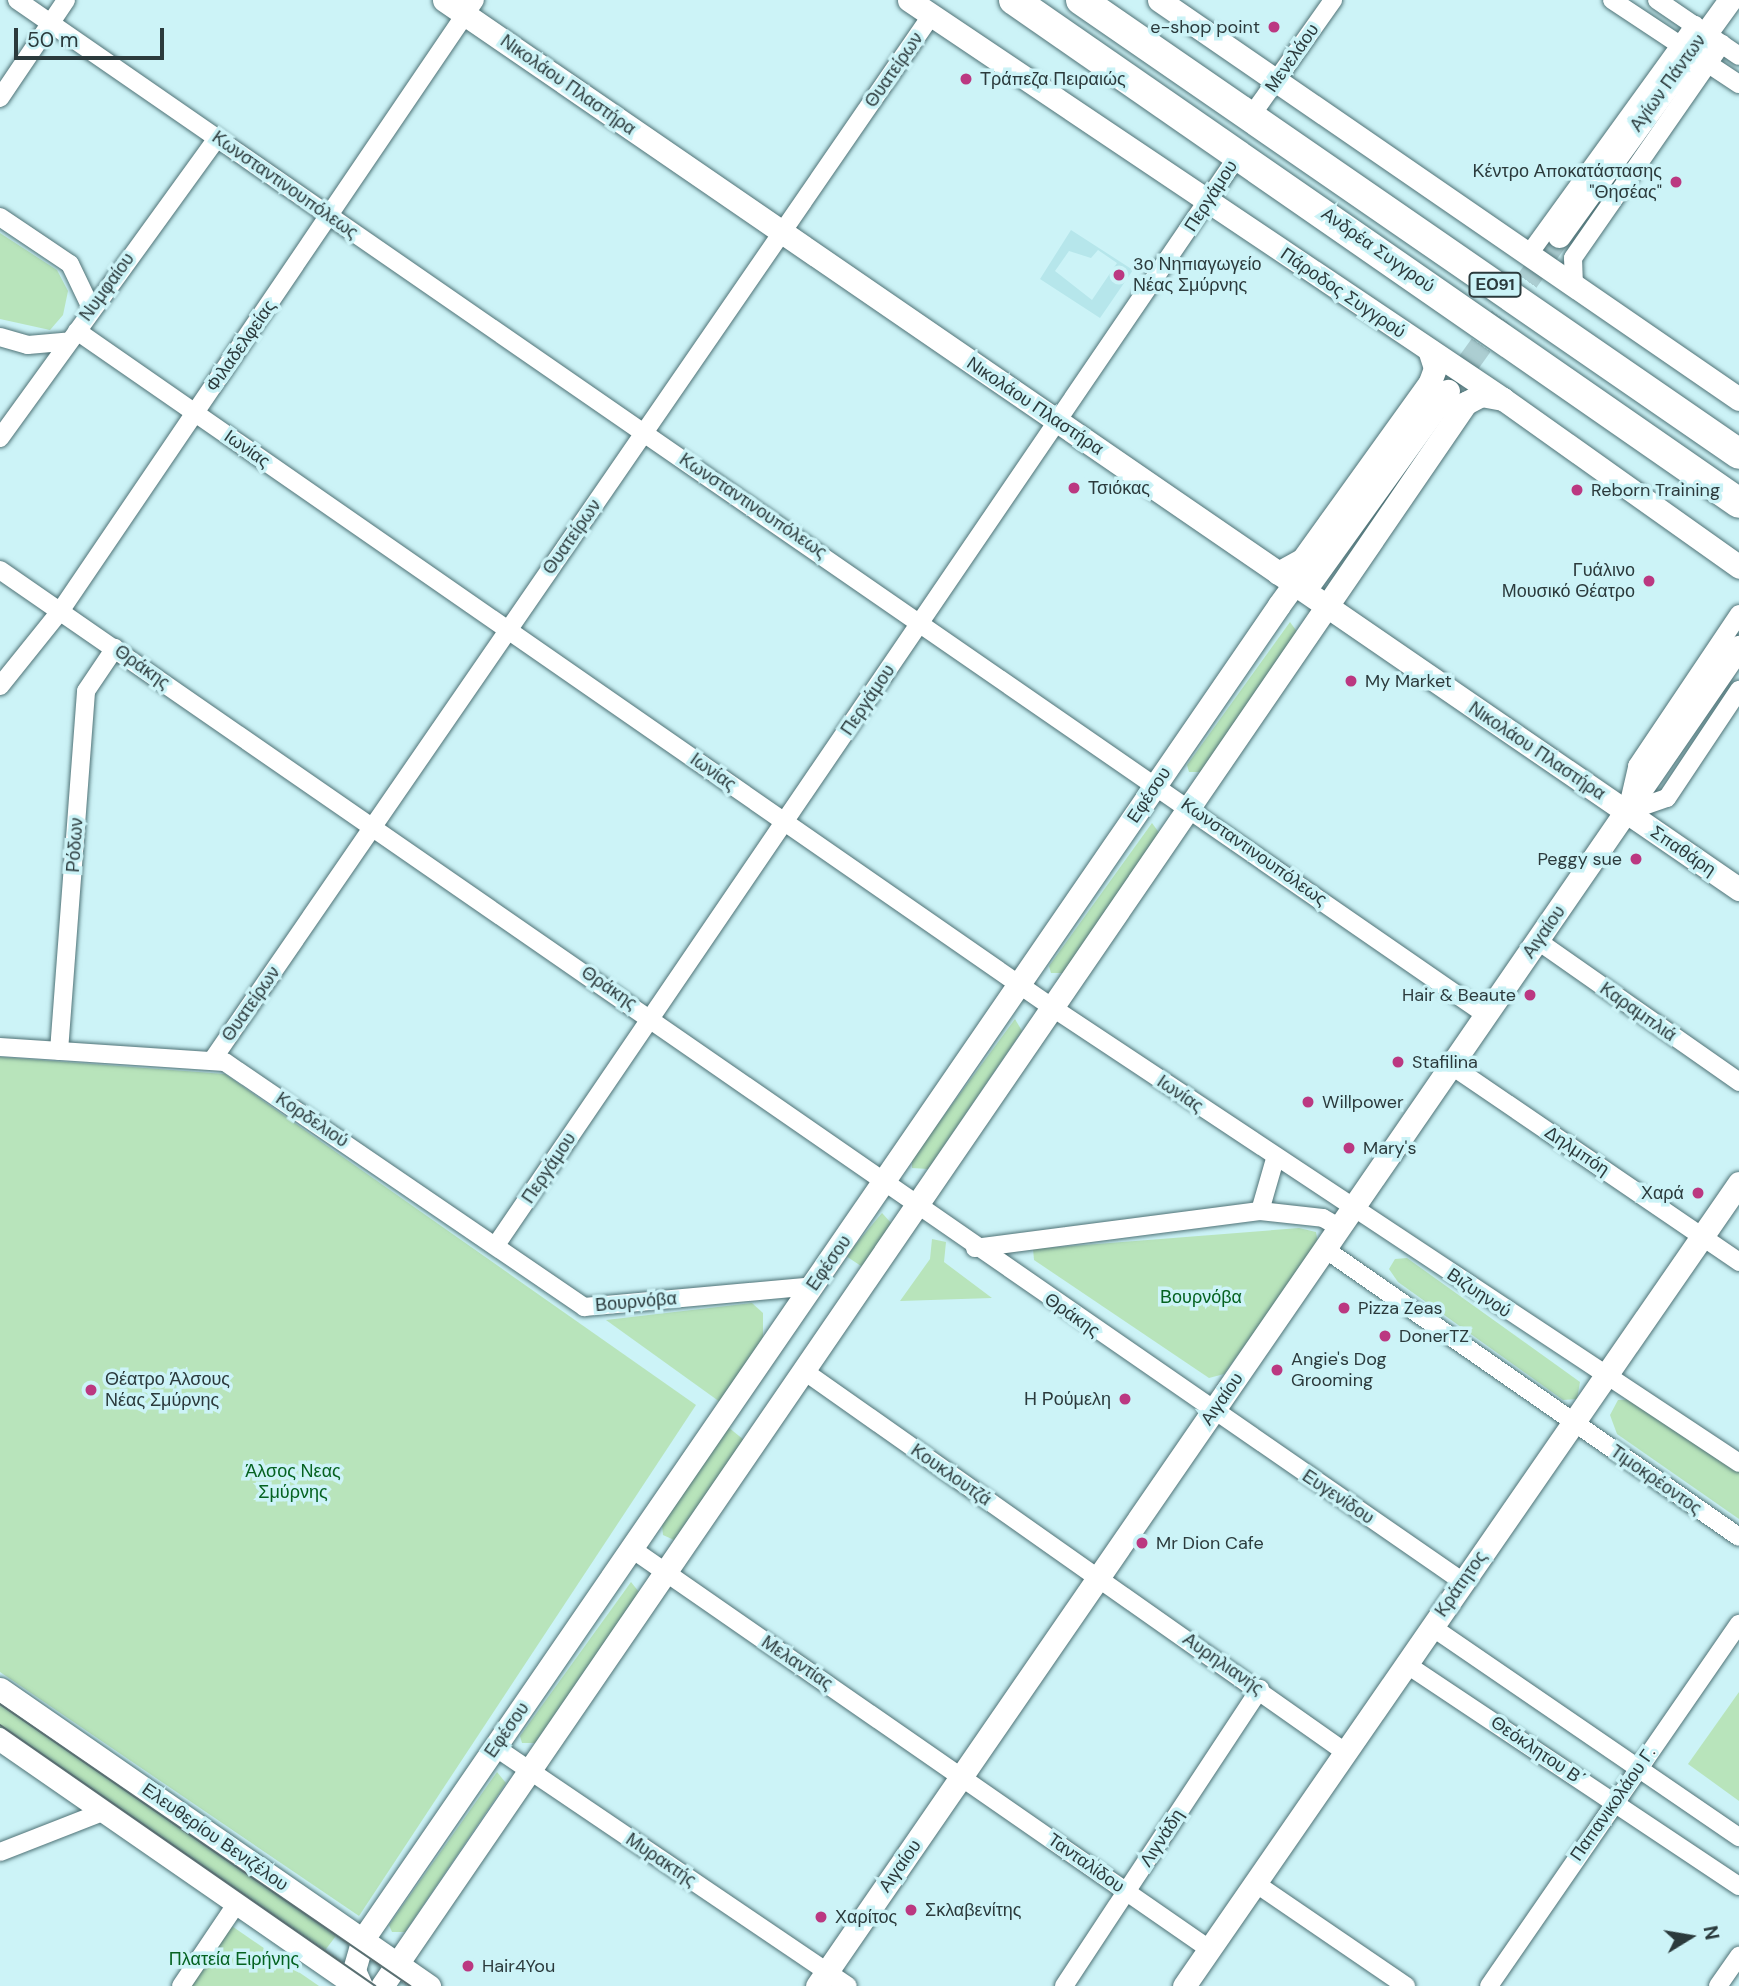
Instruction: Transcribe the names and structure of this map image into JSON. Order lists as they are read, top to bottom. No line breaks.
{"streets":{"highway":["Ανδρέα Συγγρού","ΕΟ91"],"street":["Μενελάου","Θυατείρων","Αγίων Πάντων","Νικολάου Πλαστήρα","Κωνσταντινουπόλεως","Περγάμου","Νυμφαίου","Πάροδος Συγγρού","Φιλαδελφείας","Ιωνίας","Θράκης","Εφέσου","Ρόδων","Σπαθάρη","Αιγαίου","Καραμπλιά","Κορδελιού","Δηλμπόη","Βιζυηνού","Βουρνόβα","Κουκλουτζά","Τιμοκρέοντος","Ευγενίδου","Κράτητος","Μελαντίας","Αυρηλιανής","Θεόκλητου Β΄","Παπανικολάου Γ.","Ελευθερίου Βενιζέλου","Λιγνάδη","Μυρακτής","Τανταλίδου"]},"crossings":[["Μενελάου","Ανδρέα Συγγρού"],["Θυατείρων","Νικολάου Πλαστήρα"],["Θυατείρων","Κωνσταντινουπόλεως"],["Θυατείρων","Πάροδος Συγγρού"],["Θυατείρων","Ιωνίας"],["Θυατείρων","Θράκης"],["Θυατείρων","Κορδελιού"],["Νικολάου Πλαστήρα","Περγάμου"],["Νικολάου Πλαστήρα","Φιλαδελφείας"],["Νικολάου Πλαστήρα","Εφέσου"],["Νικολάου Πλαστήρα","Σπαθάρη"],["Νικολάου Πλαστήρα","Αιγαίου"],["Κωνσταντινουπόλεως","Περγάμου"],["Κωνσταντινουπόλεως","Νυμφαίου"],["Κωνσταντινουπόλεως","Φιλαδελφείας"],["Κωνσταντινουπόλεως","Εφέσου"],["Κωνσταντινουπόλεως","Αιγαίου"],["Περγάμου","Ανδρέα Συγγρού"],["Περγάμου","Πάροδος Συγγρού"],["Περγάμου","Ιωνίας"],["Περγάμου","Θράκης"],["Περγάμου","Κορδελιού"],["Νυμφαίου","Ιωνίας"],["Φιλαδελφείας","Ιωνίας"],["Φιλαδελφείας","Θράκης"],["Ιωνίας","Εφέσου"],["Ιωνίας","Αιγαίου"],["Ιωνίας","Βιζυηνού"],["Θράκης","Εφέσου"],["Θράκης","Ρόδων"],["Θράκης","Αιγαίου"],["Θράκης","Ευγενίδου"],["Εφέσου","Βουρνόβα"],["Εφέσου","Μελαντίας"],["Εφέσου","Ελευθερίου Βενιζέλου"],["Εφέσου","Μυρακτής"],["Ρόδων","Κορδελιού"],["Σπαθάρη","Αιγαίου"],["Αιγαίου","Καραμπλιά"],["Αιγαίου","Δηλμπόη"],["Αιγαίου","Βιζυηνού"],["Αιγαίου","Κουκλουτζά"],["Αιγαίου","Ευγενίδου"],["Αιγαίου","Μελαντίας"],["Αιγαίου","Αυρηλιανής"],["Αιγαίου","Μυρακτής"],["Αιγαίου","Τανταλίδου"],["Κορδελιού","Βουρνόβα"],["Δηλμπόη","Κράτητος"],["Βιζυηνού","Κράτητος"],["Κουκλουτζά","Αυρηλιανής"],["Τιμοκρέοντος","Κράτητος"],["Ευγενίδου","Κράτητος"],["Κράτητος","Αυρηλιανής"],["Κράτητος","Θεόκλητου Β΄"],["Κράτητος","Τανταλίδου"],["Μελαντίας","Τανταλίδου"],["Αυρηλιανής","Λιγνάδη"],["Θεόκλητου Β΄","Παπανικολάου Γ."],["Λιγνάδη","Τανταλίδου"]],"parks":["Βουρνόβα","Άλσος Νεας Σμύρνης","Πλατεία Ειρήνης"],"places":["e-shop point","Τράπεζα Πειραιώς","Κέντρο Αποκατάστασης \"Θησέας\"","3ο Νηπιαγωγείο Νέας Σμύρνης","Τσιόκας","Reborn Training","Γυάλινο Μουσικό Θέατρο","My Market","Peggy sue","Hair & Beaute","Stafilina","Willpower","Mary's","Χαρά","Pizza Zeas","DonerTZ","Angie's Dog Grooming","Θέατρο Άλσους Νέας Σμύρνης","Η Ρούμελη","Mr Dion Cafe","Σκλαβενίτης","Χαρίτος","Hair4You"],"scale_bar":"50 m","north":"right"}
